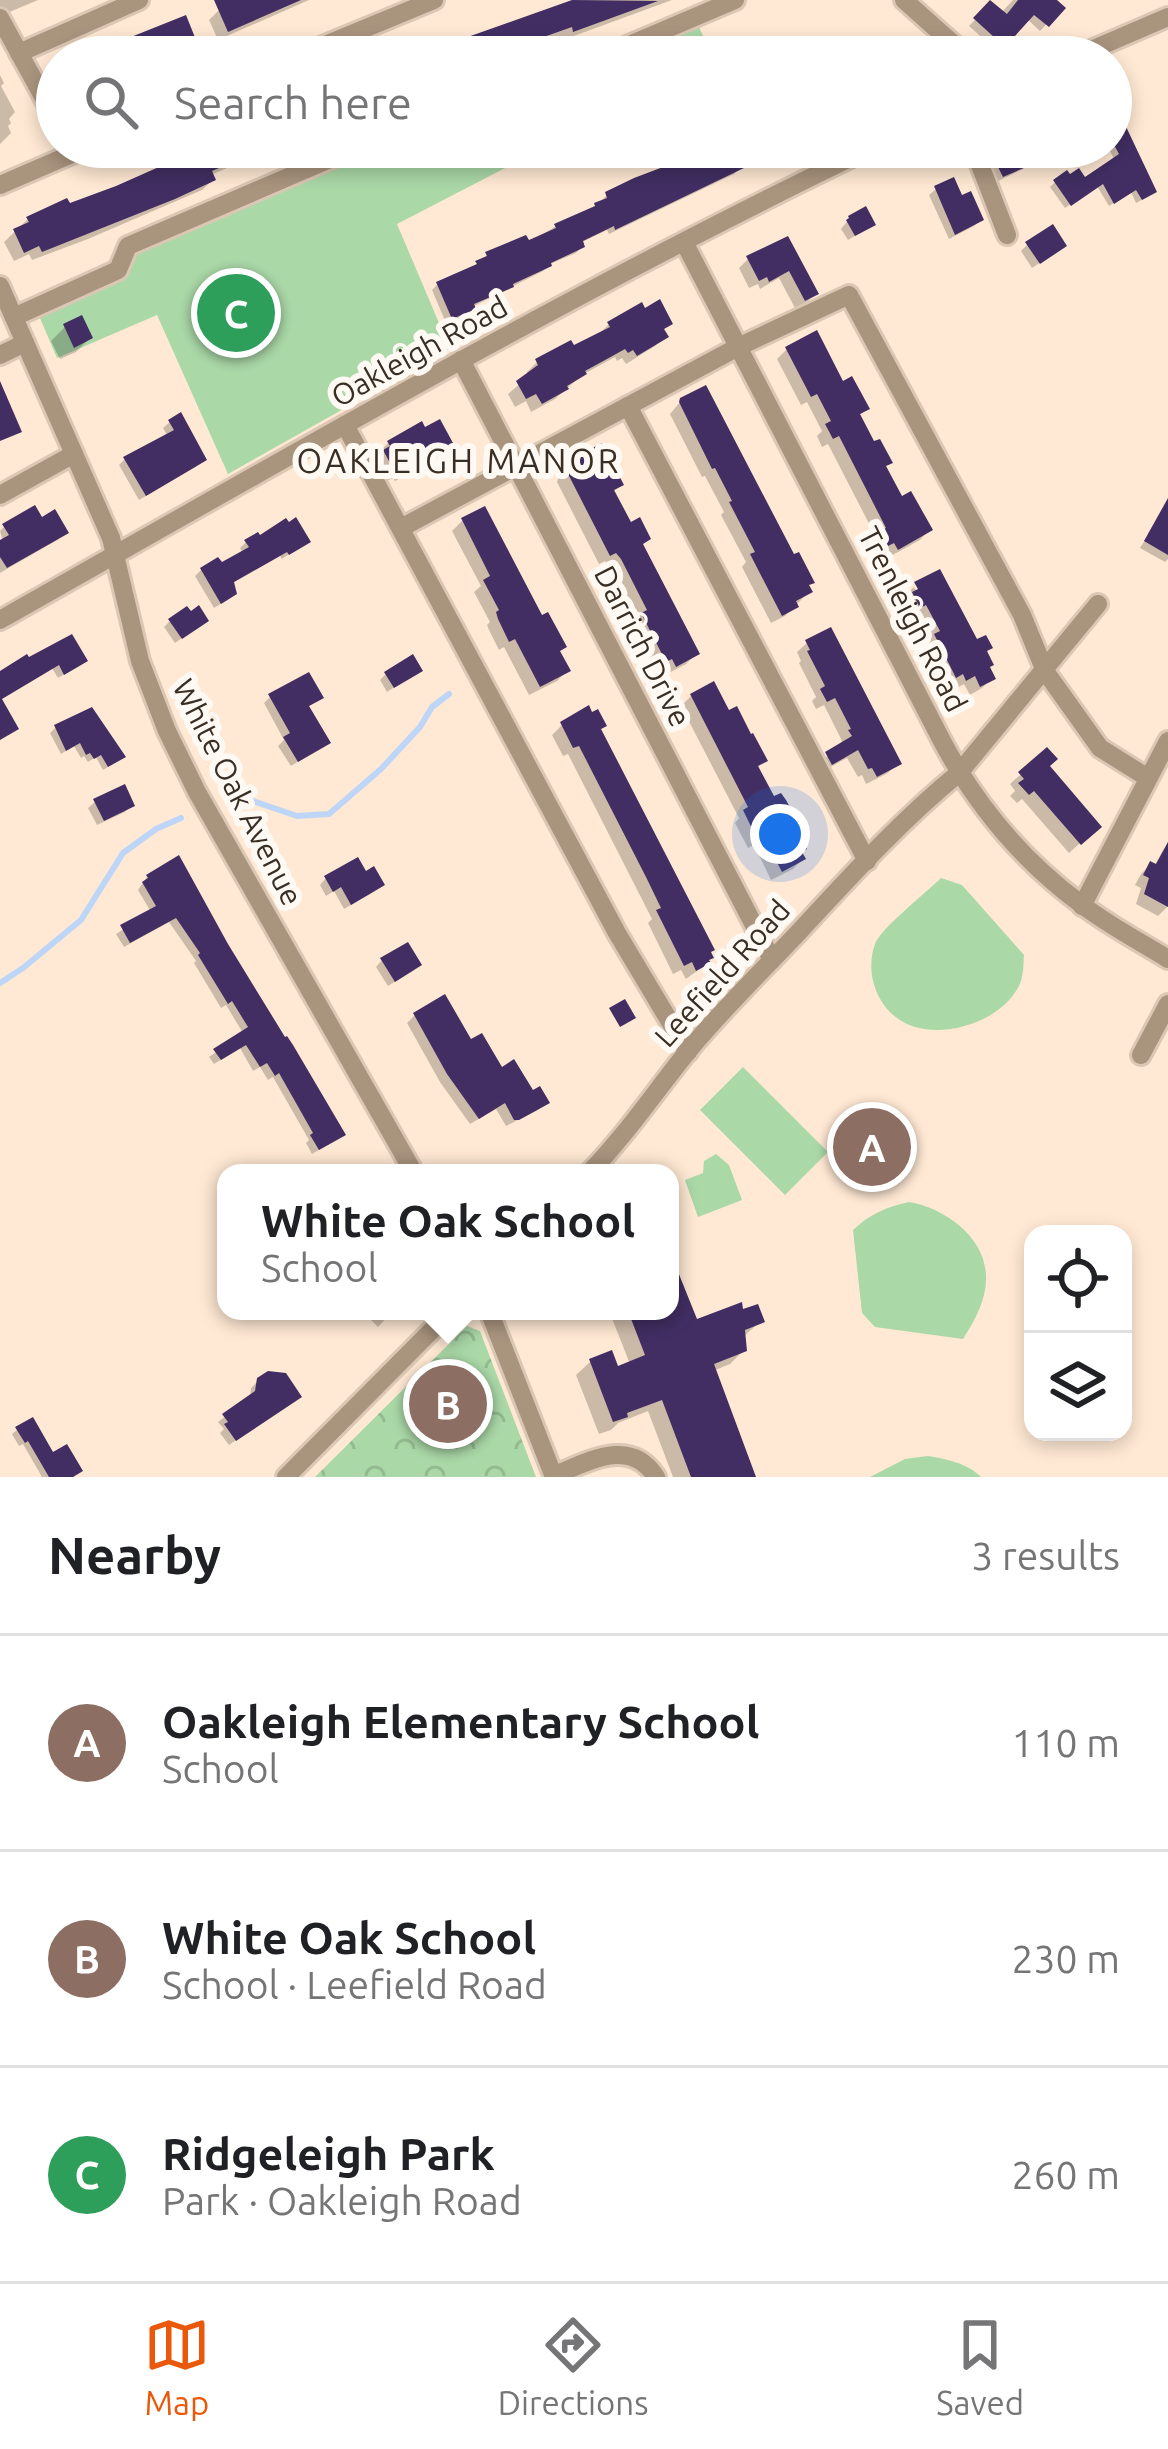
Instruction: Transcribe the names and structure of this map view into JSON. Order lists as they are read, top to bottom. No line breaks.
{"streets":{"street":["Oakleigh Road","Trenleigh Road","Darrich Drive","White Oak Avenue","Leefield Road"]},"crossings":[["Oakleigh Road","Trenleigh Road"],["Oakleigh Road","Darrich Drive"],["Oakleigh Road","White Oak Avenue"],["Trenleigh Road","Leefield Road"],["Darrich Drive","Leefield Road"]],"districts":["OAKLEIGH MANOR"],"page":{"search":"Search here","pins":["C","A","B"],"popup":["White Oak School","School"],"heading":["Nearby","3 results"],"list":[{"mark":"A","name":"Oakleigh Elementary School","note":"School","value":"110 m"},{"mark":"B","name":"White Oak School","note":"School · Leefield Road","value":"230 m"},{"mark":"C","name":"Ridgeleigh Park","note":"Park · Oakleigh Road","value":"260 m"}],"nav":["Map","Directions","Saved"]}}
